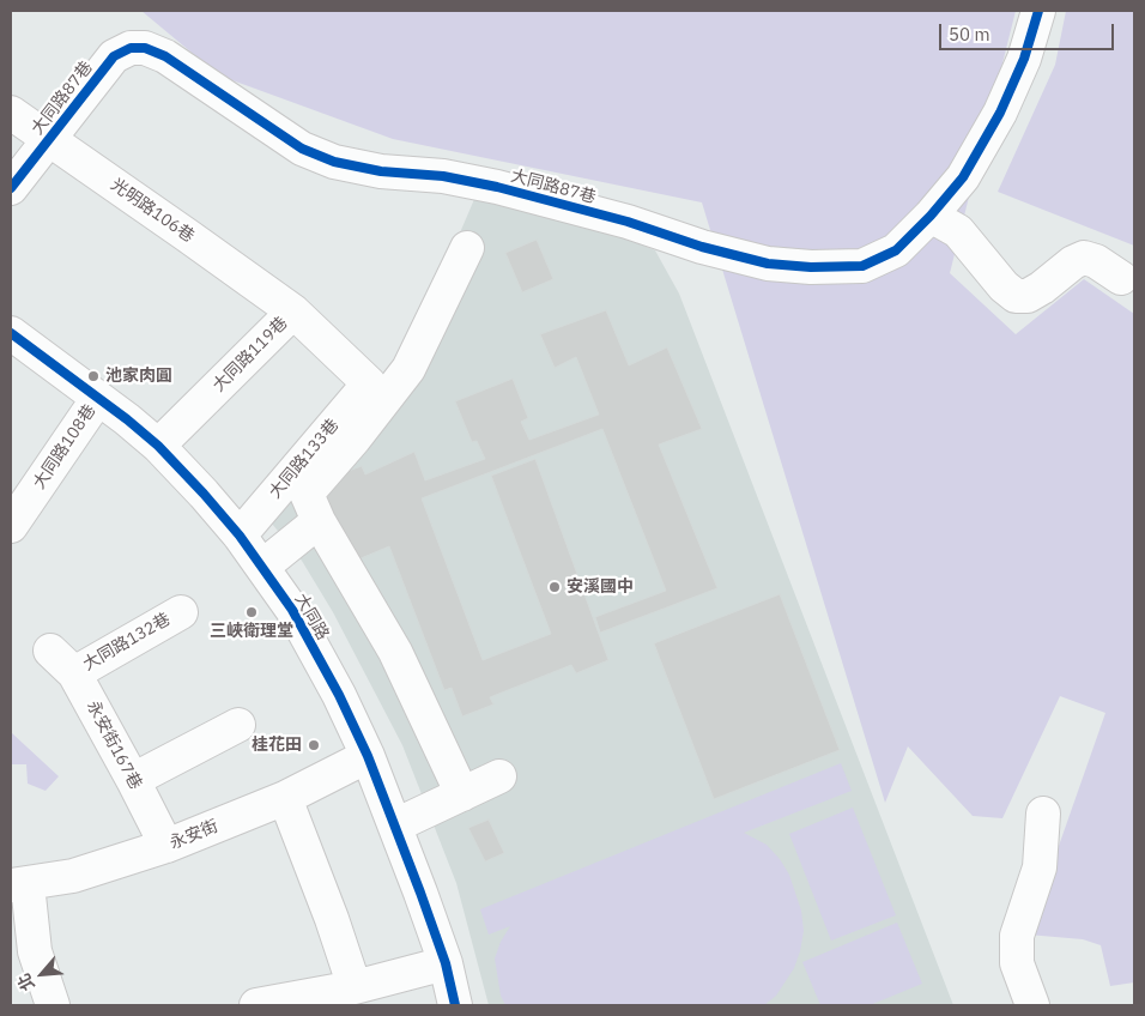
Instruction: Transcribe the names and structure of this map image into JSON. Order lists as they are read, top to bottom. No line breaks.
{"streets":{"street":["大同路87巷","光明路106巷","大同路119巷","大同路108巷","大同路133巷","大同路","大同路132巷","永安街167巷","永安街"]},"crossings":[["大同路87巷","光明路106巷"],["光明路106巷","大同路119巷"],["大同路119巷","大同路133巷"],["大同路119巷","大同路"],["大同路108巷","大同路"],["大同路133巷","大同路"],["大同路","永安街"],["大同路132巷","永安街167巷"],["永安街167巷","永安街"]],"places":["池家肉圓","安溪國中","三峽衛理堂","桂花田"],"scale_bar":"50 m","north":"bottom left"}
